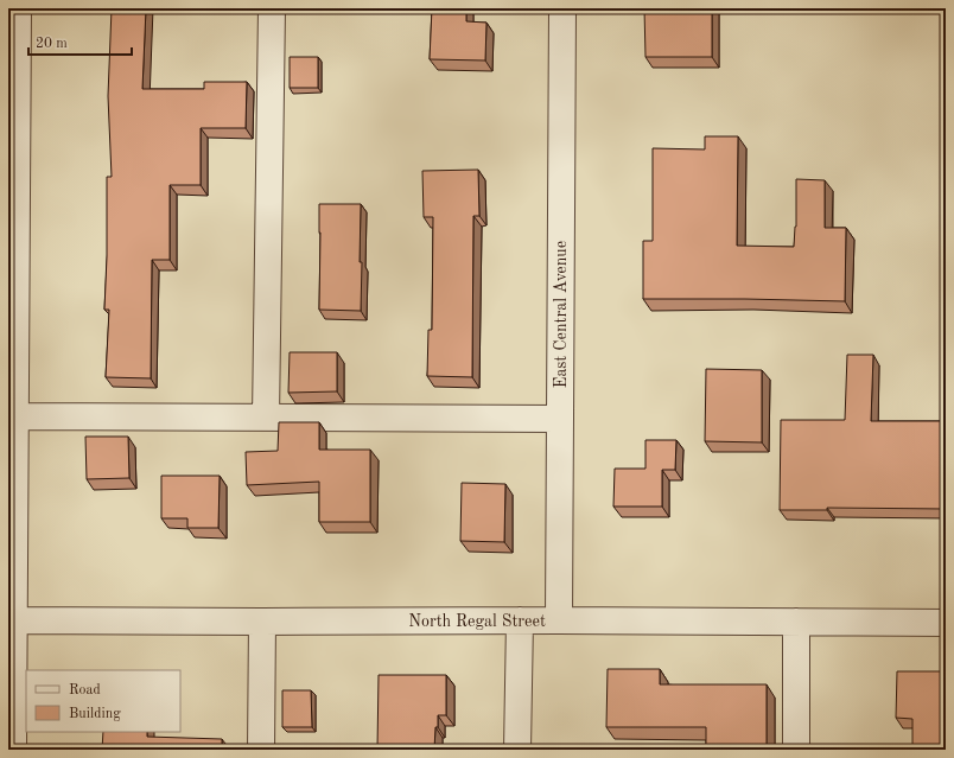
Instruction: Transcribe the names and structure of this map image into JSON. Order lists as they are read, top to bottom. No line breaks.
{"streets":{"street":["East Central Avenue","North Regal Street"]},"crossings":[["East Central Avenue","North Regal Street"]],"legend":["Road","Building"],"scale_bar":"20 m"}
